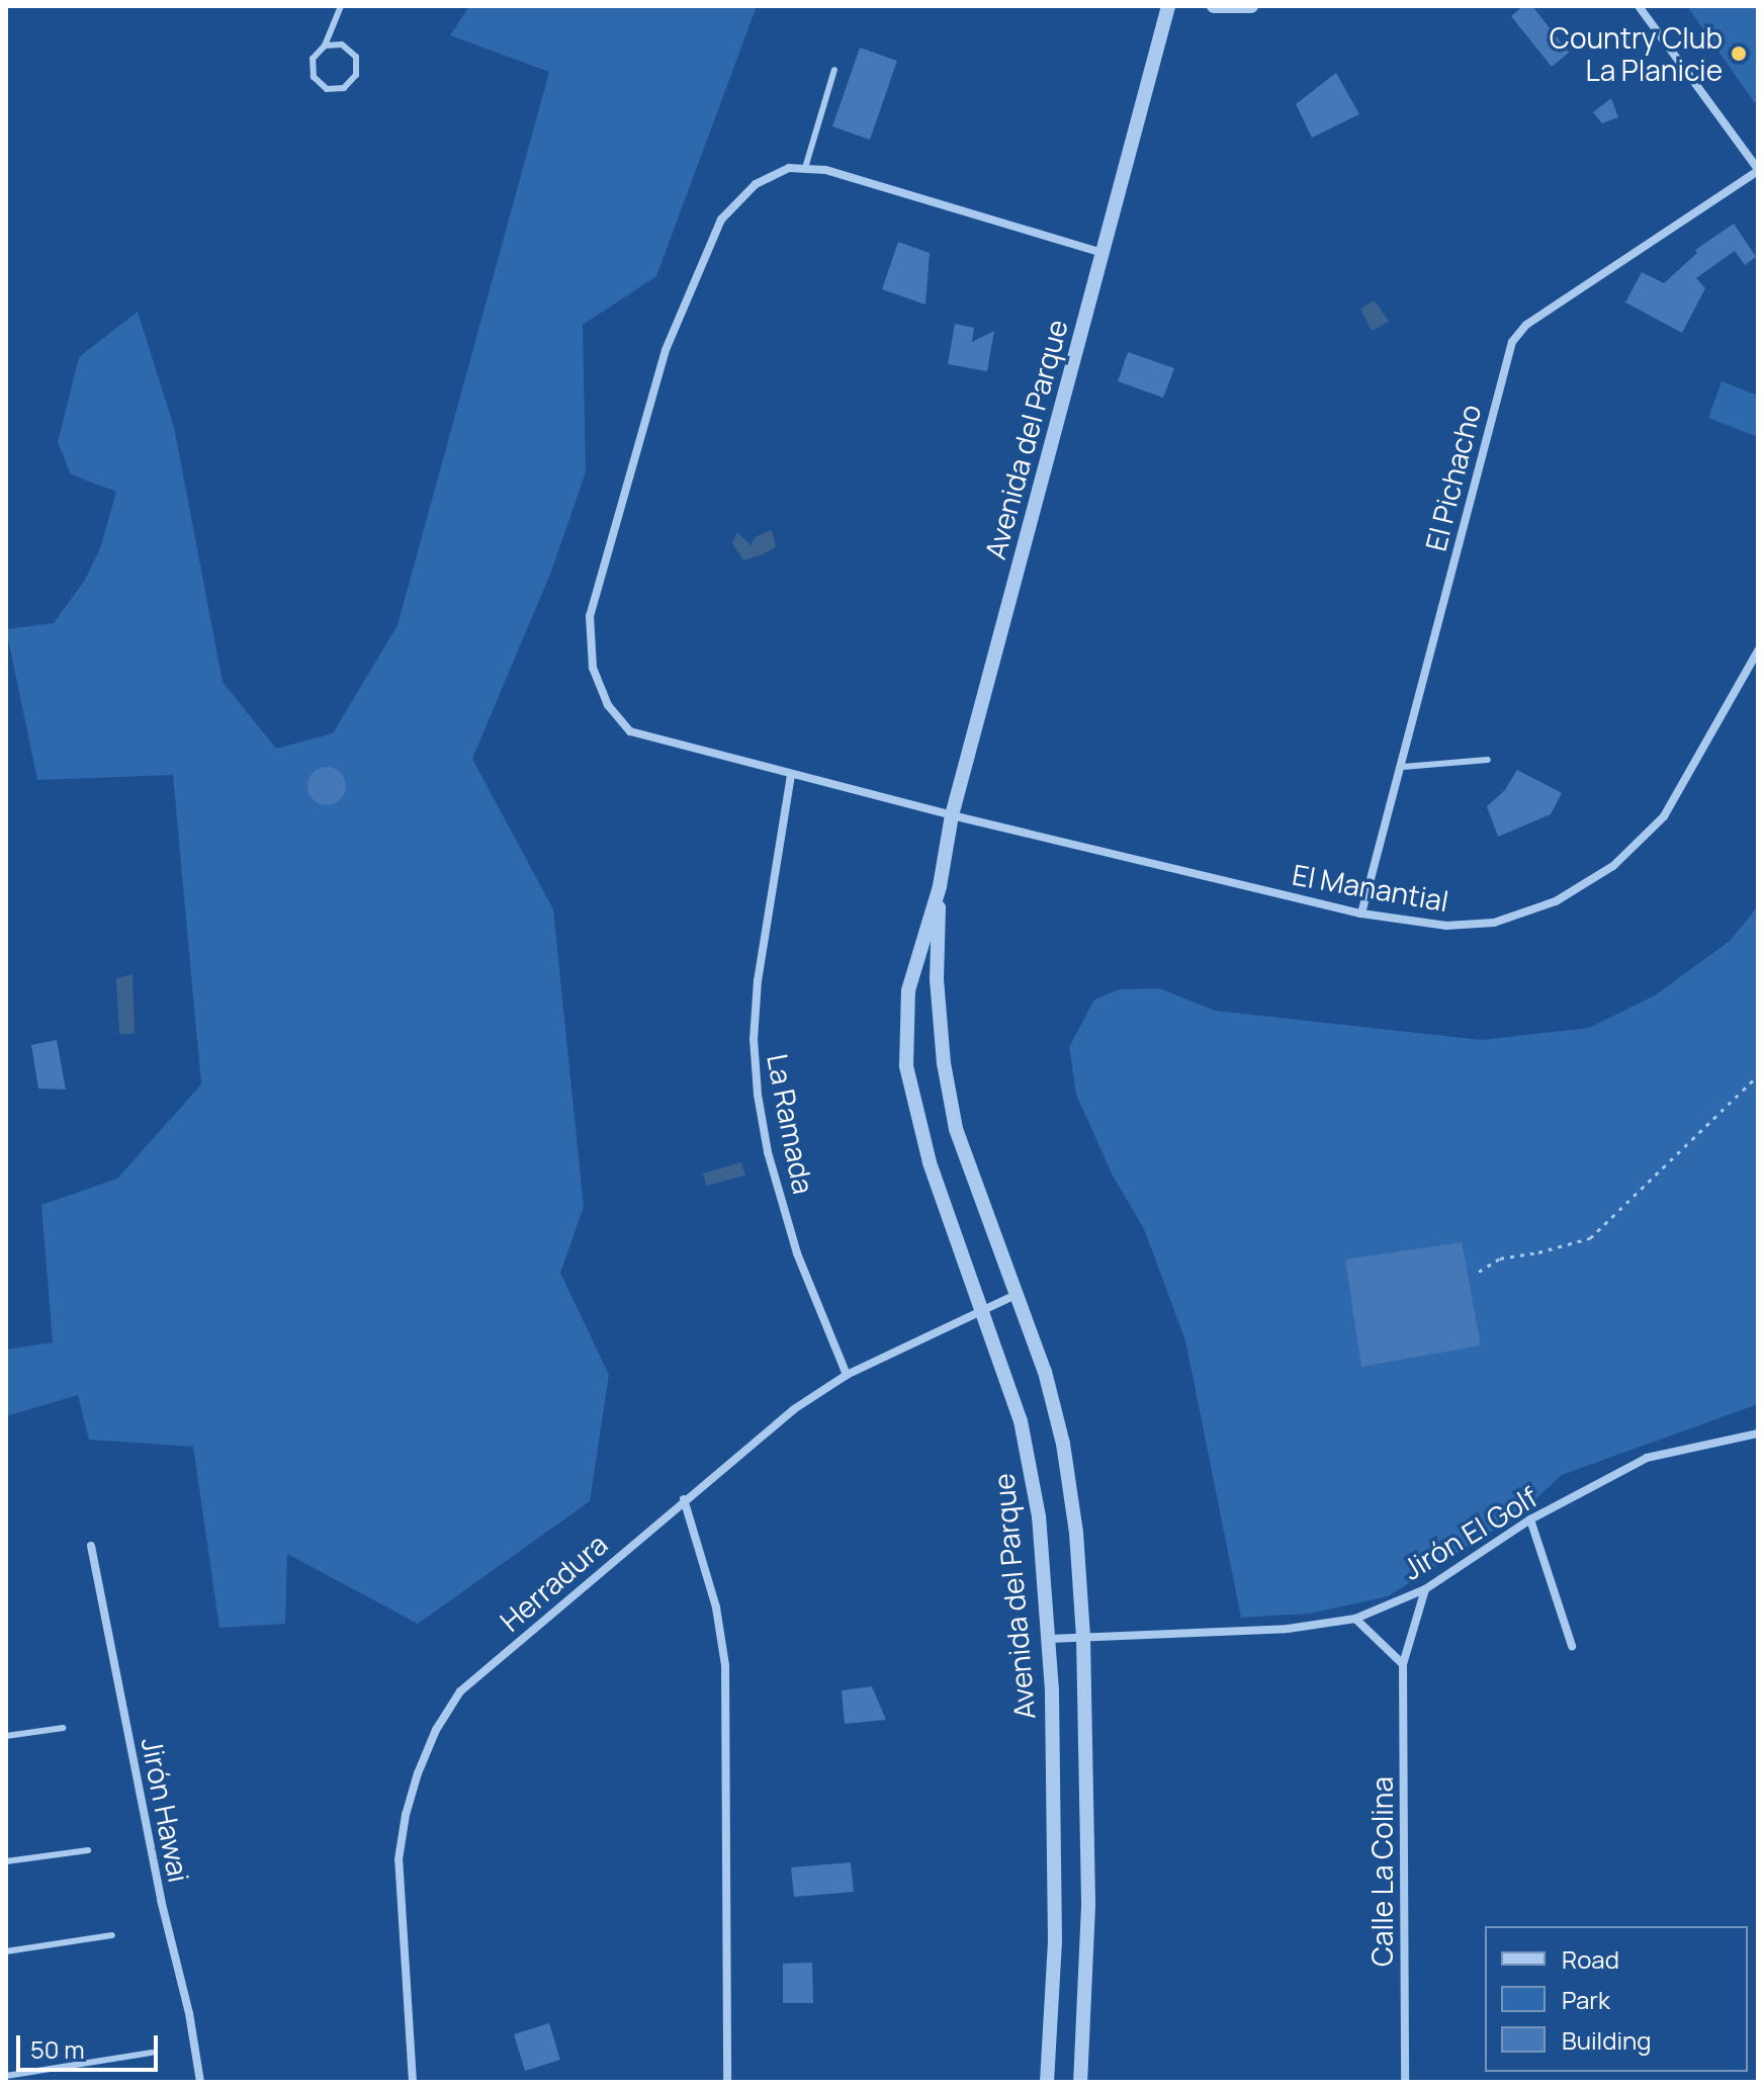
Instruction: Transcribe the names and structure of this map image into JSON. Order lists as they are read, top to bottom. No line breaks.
{"streets":{"street":["Avenida del Parque","El Pichacho","El Manantial","La Ramada","Jirón El Golf","Herradura","Jirón Hawai","Calle La Colina"]},"crossings":[["Avenida del Parque","El Manantial"],["Avenida del Parque","Jirón El Golf"],["Avenida del Parque","Herradura"],["El Pichacho","El Manantial"],["El Manantial","La Ramada"],["La Ramada","Herradura"],["Jirón El Golf","Calle La Colina"]],"places":["Country Club La Planicie"],"legend":["Road","Park","Building"],"scale_bar":"50 m"}
